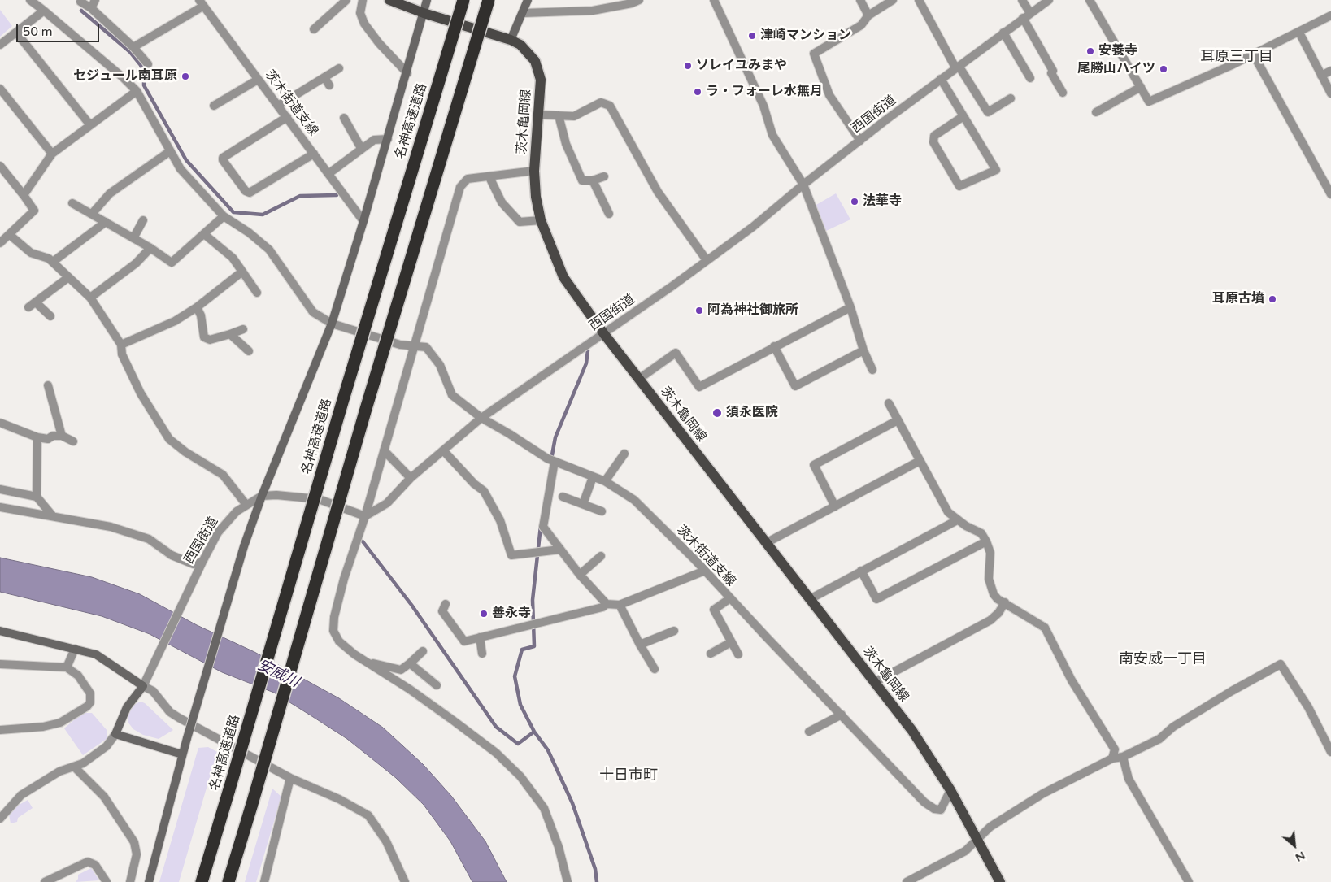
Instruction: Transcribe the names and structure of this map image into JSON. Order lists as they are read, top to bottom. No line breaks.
{"streets":{"highway":["名神高速道路"],"main road":["茨木亀岡線"],"street":["茨木街道支線","西国街道"]},"crossings":[["茨木街道支線","西国街道"],["茨木街道支線","茨木亀岡線"],["西国街道","茨木亀岡線"]],"districts":["耳原三丁目","南安威一丁目","十日市町"],"water":["安威川"],"places":["津崎マンション","安養寺","ソレイユみまや","尾勝山ハイツ","セジュール南耳原","ラ・フォーレ水無月","法華寺","耳原古墳","阿為神社御旅所","須永医院","善永寺"],"scale_bar":"50 m","north":"bottom right"}
